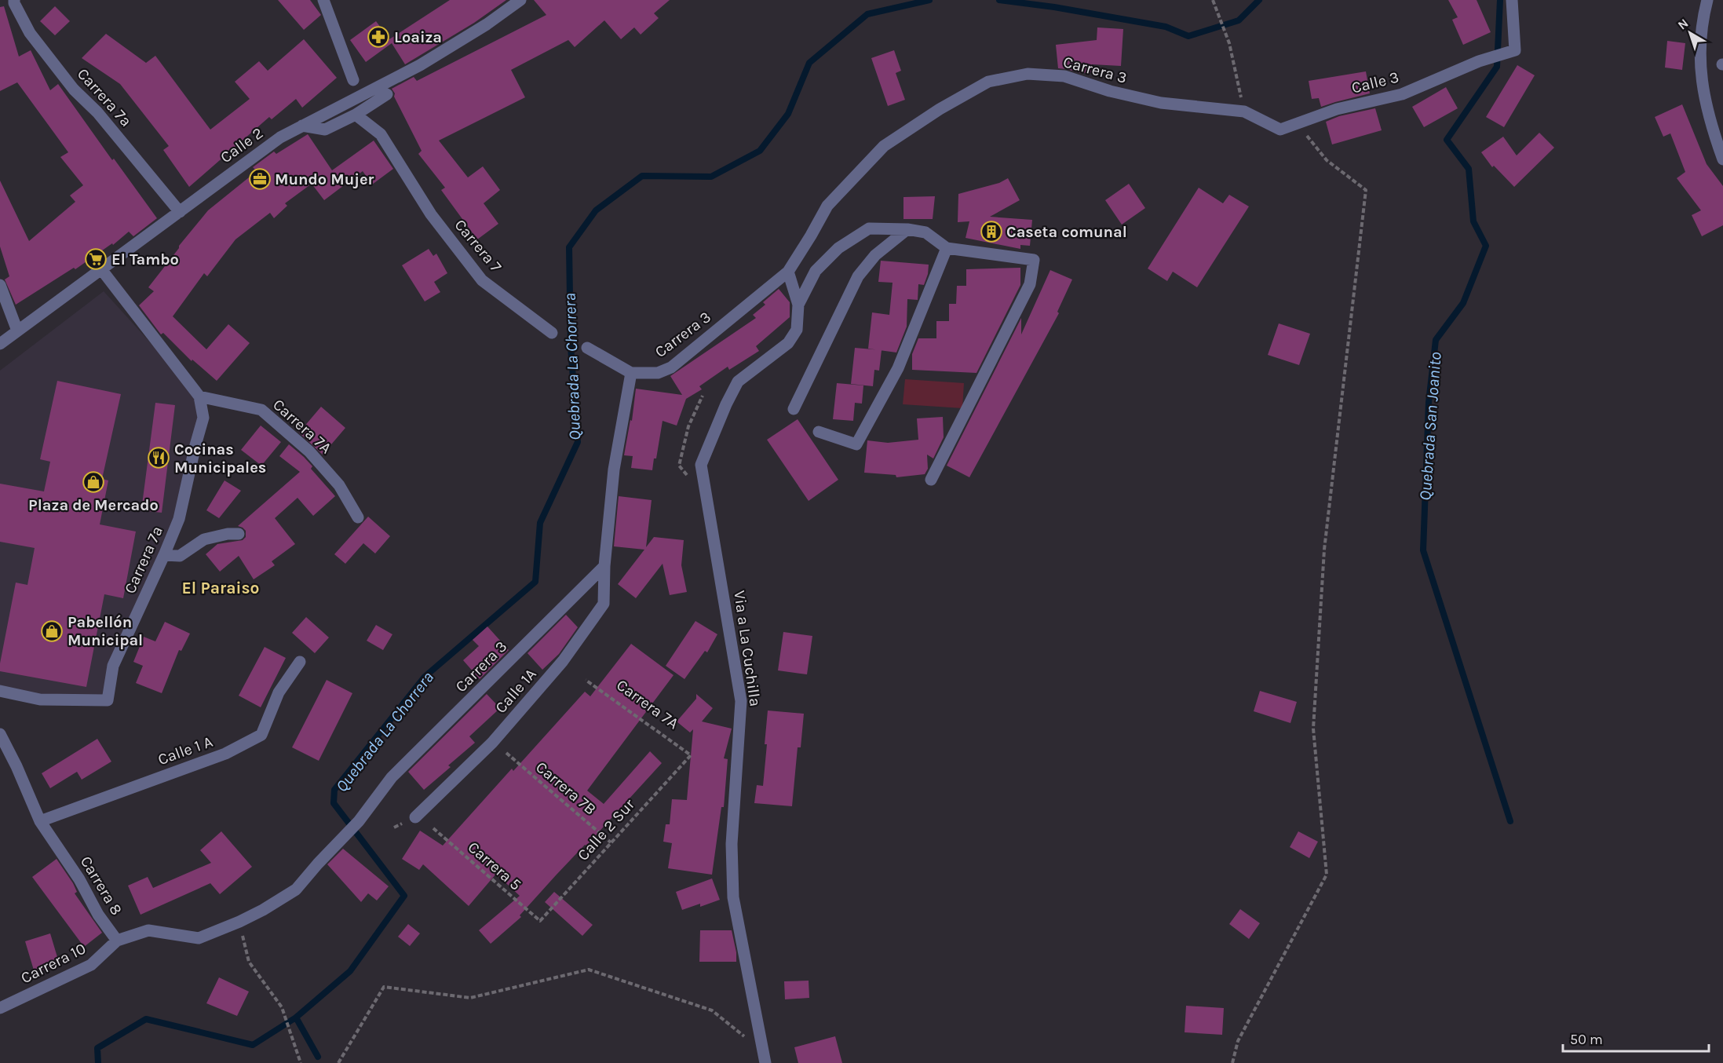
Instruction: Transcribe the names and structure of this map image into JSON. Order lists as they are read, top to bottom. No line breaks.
{"streets":{"street":["Carrera 3","Calle 3","Carrera 7a","Calle 2","Carrera 7","Carrera 7A","Via a La Cuchilla","Calle 1A","Calle 1 A","Carrera 8","Carrera 10"],"path":["Carrera 7B","Calle 2 Sur","Carrera 5"]},"crossings":[["Carrera 3","Calle 3"],["Carrera 3","Calle 1A"],["Carrera 7a","Calle 2"],["Carrera 7a","Carrera 7A"],["Carrera 7A","Calle 2 Sur"],["Calle 1 A","Carrera 8"],["Carrera 7B","Calle 2 Sur"],["Calle 2 Sur","Carrera 5"],["Carrera 8","Carrera 10"]],"districts":["El Paraiso"],"water":["Quebrada La Chorrera","Quebrada San Joanito"],"places":{"pharmacy":["Loaiza"],"office":["Mundo Mujer"],"building":["Caseta comunal"],"supermarket":["El Tambo"],"restaurant":["Cocinas Municipales"],"shop":["Plaza de Mercado","Pabellón Municipal"]},"scale_bar":"50 m","north":"top left"}
